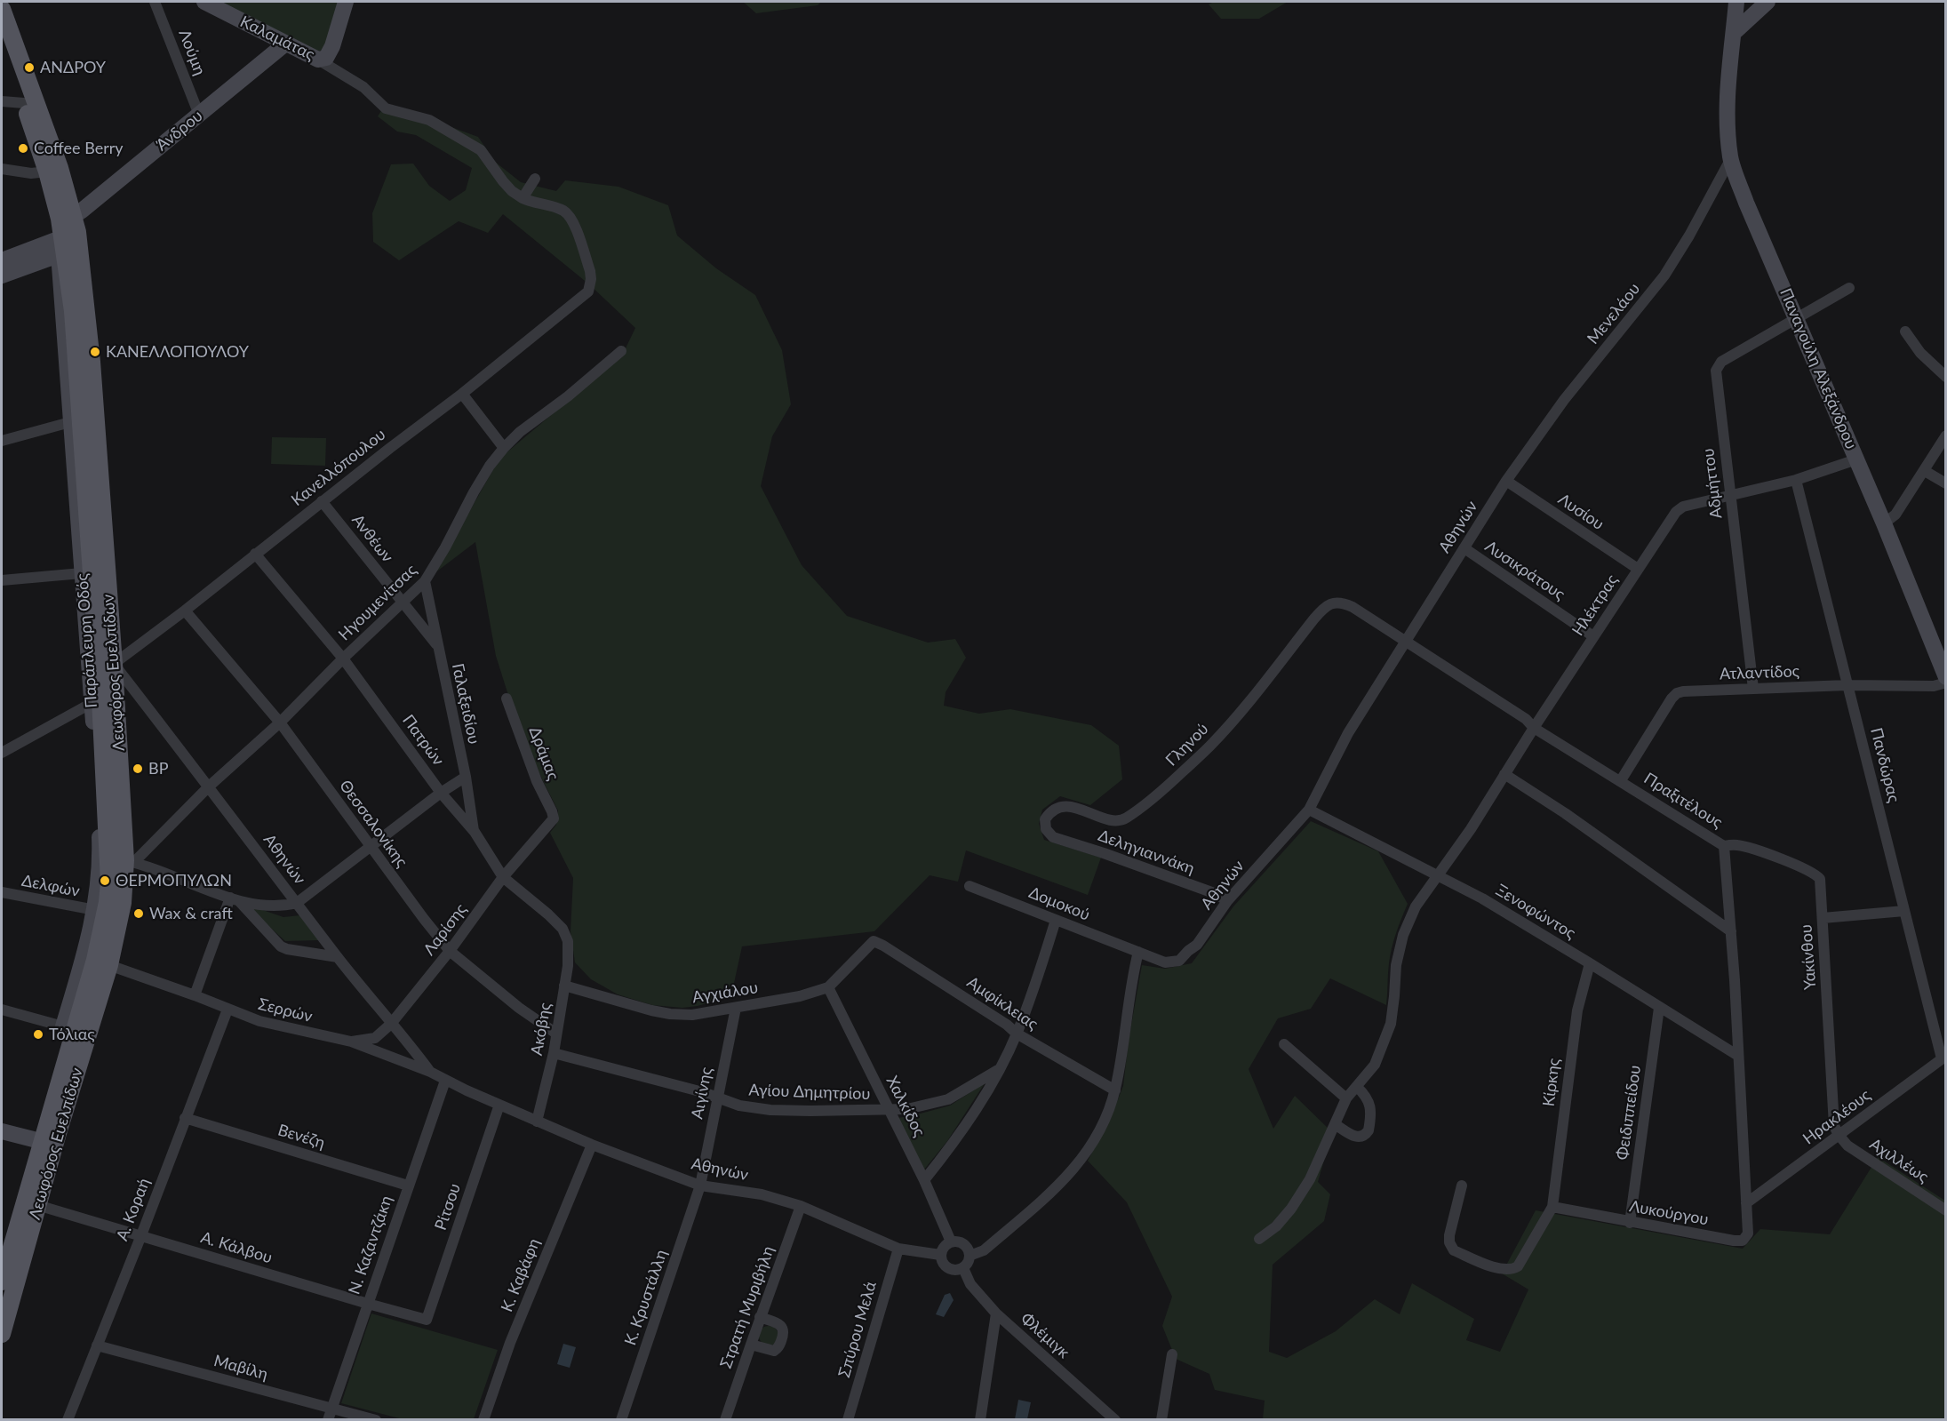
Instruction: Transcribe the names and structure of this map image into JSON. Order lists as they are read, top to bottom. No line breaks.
{"streets":{"main road":["Λεωφόρος Ευελπίδων"],"street":["Καλαμάτας","Λούμη","Άνδρου","Μενελάου","Παναγούλη Αλεξάνδρου","Κανελλόπουλου","Αδμήττου","Λυσίου","Αθηνών","Ανθέων","Λυσικράτους","Ηγουμενίτσας","Ηλέκτρας","Παράπλευρη Οδός","Ατλαντίδος","Γαλαξειδίου","Πατρών","Γληνού","Δράμας","Πανδώρας","Πραξιτέλους","Θεσσαλονίκης","Δεληγιαννάκη","Δελφών","Δομοκού","Ξενοφώντος","Λαρίσης","Υακίνθου","Αγχιάλου","Αμφίκλειας","Σερρών","Ακόβης","Κίρκης","Αγίου Δημητρίου","Αιγίνης","Χαλκίδος","Φειδιππείδου","Ηρακλέους","Βενέζη","Αχιλλέως","Ρίτσου","Α. Κοραή","Λυκούργου","Ν. Καζαντζάκη","A. Κάλβου","Κ. Καβάφη","Κ. Κρυστάλλη","Στρατή Μυριβήλη","Σπύρου Μελά","Φλέμιγκ","Μαβίλη"]},"crossings":[["Καλαμάτας","Άνδρου"],["Λούμη","Άνδρου"],["Άνδρου","Παράπλευρη Οδός"],["Άνδρου","Λεωφόρος Ευελπίδων"],["Μενελάου","Παναγούλη Αλεξάνδρου"],["Μενελάου","Λυσίου"],["Μενελάου","Αθηνών"],["Παναγούλη Αλεξάνδρου","Αδμήττου"],["Παναγούλη Αλεξάνδρου","Ηλέκτρας"],["Κανελλόπουλου","Αθηνών"],["Κανελλόπουλου","Ανθέων"],["Κανελλόπουλου","Λεωφόρος Ευελπίδων"],["Κανελλόπουλου","Πατρών"],["Κανελλόπουλου","Θεσσαλονίκης"],["Αδμήττου","Ηλέκτρας"],["Αδμήττου","Ατλαντίδος"],["Λυσίου","Αθηνών"],["Λυσίου","Ηλέκτρας"],["Αθηνών","Λυσικράτους"],["Αθηνών","Ηγουμενίτσας"],["Αθηνών","Λεωφόρος Ευελπίδων"],["Αθηνών","Πραξιτέλους"],["Αθηνών","Δεληγιαννάκη"],["Αθηνών","Δομοκού"],["Αθηνών","Ξενοφώντος"],["Αθηνών","Λαρίσης"],["Αθηνών","Σερρών"],["Αθηνών","Ακόβης"],["Αθηνών","Αιγίνης"],["Αθηνών","Χαλκίδος"],["Αθηνών","Ρίτσου"],["Αθηνών","Κ. Καβάφη"],["Αθηνών","Κ. Κρυστάλλη"],["Αθηνών","Στρατή Μυριβήλη"],["Αθηνών","Σπύρου Μελά"],["Αθηνών","Φλέμιγκ"],["Ανθέων","Ηγουμενίτσας"],["Ανθέων","Γαλαξειδίου"],["Λυσικράτους","Ηλέκτρας"],["Ηγουμενίτσας","Λεωφόρος Ευελπίδων"],["Ηγουμενίτσας","Γαλαξειδίου"],["Ηγουμενίτσας","Πατρών"],["Ηγουμενίτσας","Θεσσαλονίκης"],["Ηλέκτρας","Πανδώρας"],["Ηλέκτρας","Πραξιτέλους"],["Ηλέκτρας","Ξενοφώντος"],["Παράπλευρη Οδός","Λεωφόρος Ευελπίδων"],["Παράπλευρη Οδός","Δελφών"],["Λεωφόρος Ευελπίδων","Σερρών"],["Λεωφόρος Ευελπίδων","A. Κάλβου"],["Ατλαντίδος","Πανδώρας"],["Ατλαντίδος","Πραξιτέλους"],["Γαλαξειδίου","Πατρών"],["Πατρών","Λαρίσης"],["Πατρών","Ακόβης"],["Γληνού","Πραξιτέλους"],["Γληνού","Δεληγιαννάκη"],["Δράμας","Λαρίσης"],["Πανδώρας","Ηρακλέους"],["Πραξιτέλους","Ξενοφώντος"],["Πραξιτέλους","Υακίνθου"],["Πραξιτέλους","Ηρακλέους"],["Πραξιτέλους","Λυκούργου"],["Θεσσαλονίκης","Λαρίσης"],["Θεσσαλονίκης","Ακόβης"],["Ξενοφώντος","Κίρκης"],["Ξενοφώντος","Φειδιππείδου"],["Λαρίσης","Σερρών"],["Υακίνθου","Ηρακλέους"],["Υακίνθου","Αχιλλέως"],["Αγχιάλου","Αμφίκλειας"],["Αγχιάλου","Ακόβης"],["Αγχιάλου","Αιγίνης"],["Αγχιάλου","Χαλκίδος"],["Σερρών","Α. Κοραή"],["Σερρών","Ν. Καζαντζάκη"],["Ακόβης","Αγίου Δημητρίου"],["Κίρκης","Λυκούργου"],["Αγίου Δημητρίου","Αιγίνης"],["Αγίου Δημητρίου","Χαλκίδος"],["Αιγίνης","Κ. Κρυστάλλη"],["Χαλκίδος","Φλέμιγκ"],["Φειδιππείδου","Λυκούργου"],["Ηρακλέους","Αχιλλέως"],["Ηρακλέους","Λυκούργου"],["Βενέζη","Α. Κοραή"],["Βενέζη","Ν. Καζαντζάκη"],["Ρίτσου","A. Κάλβου"],["Α. Κοραή","A. Κάλβου"],["Α. Κοραή","Μαβίλη"],["Ν. Καζαντζάκη","A. Κάλβου"],["Ν. Καζαντζάκη","Μαβίλη"]],"places":["ΑΝΔΡΟΥ","Coffee Berry","ΚΑΝΕΛΛΟΠΟΥΛΟΥ","BP","ΘΕΡΜΟΠΥΛΩΝ","Wax & craft","Τόλιας"]}
